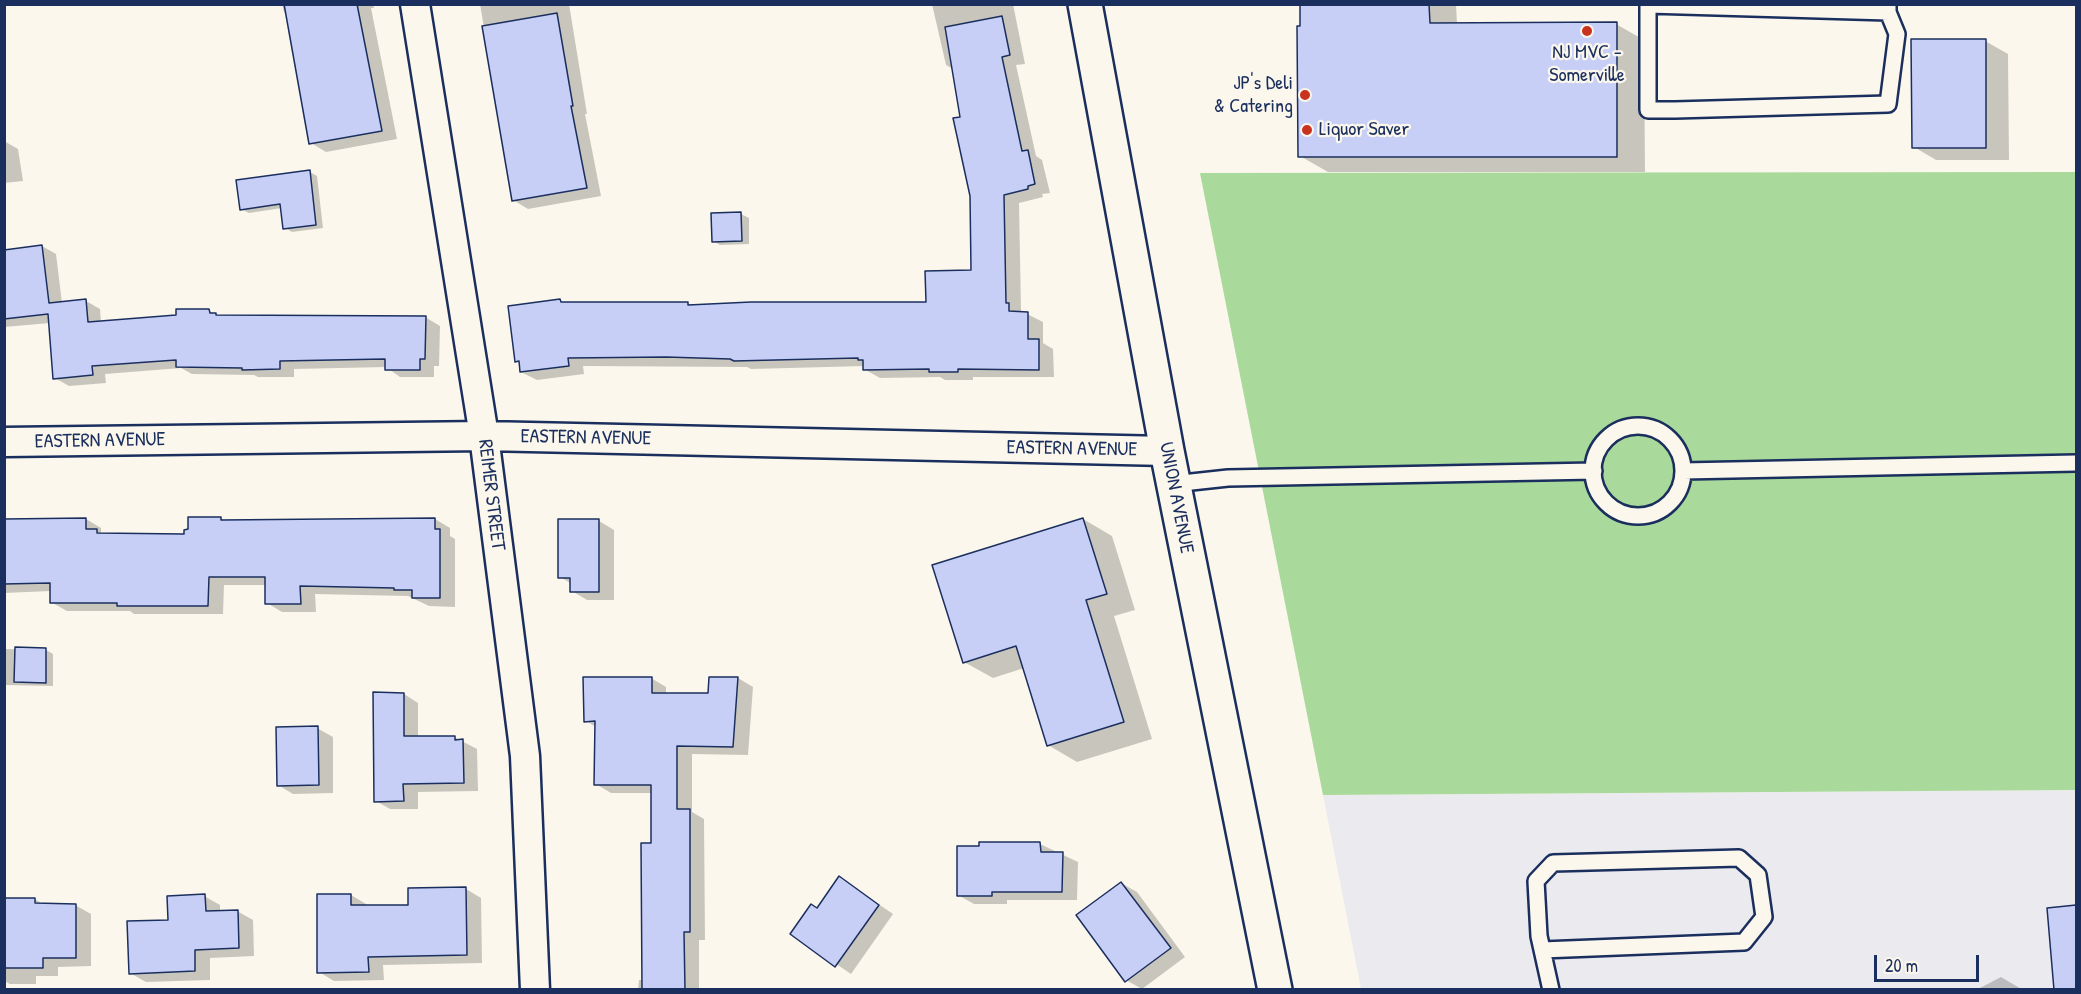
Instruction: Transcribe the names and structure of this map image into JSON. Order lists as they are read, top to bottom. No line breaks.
{"streets":{"street":["EASTERN AVENUE","REIMER STREET","UNION AVENUE"]},"crossings":[["EASTERN AVENUE","REIMER STREET"],["EASTERN AVENUE","UNION AVENUE"]],"places":["NJ MVC - Somerville","JP's Deli & Catering","Liquor Saver"],"scale_bar":"20 m"}
